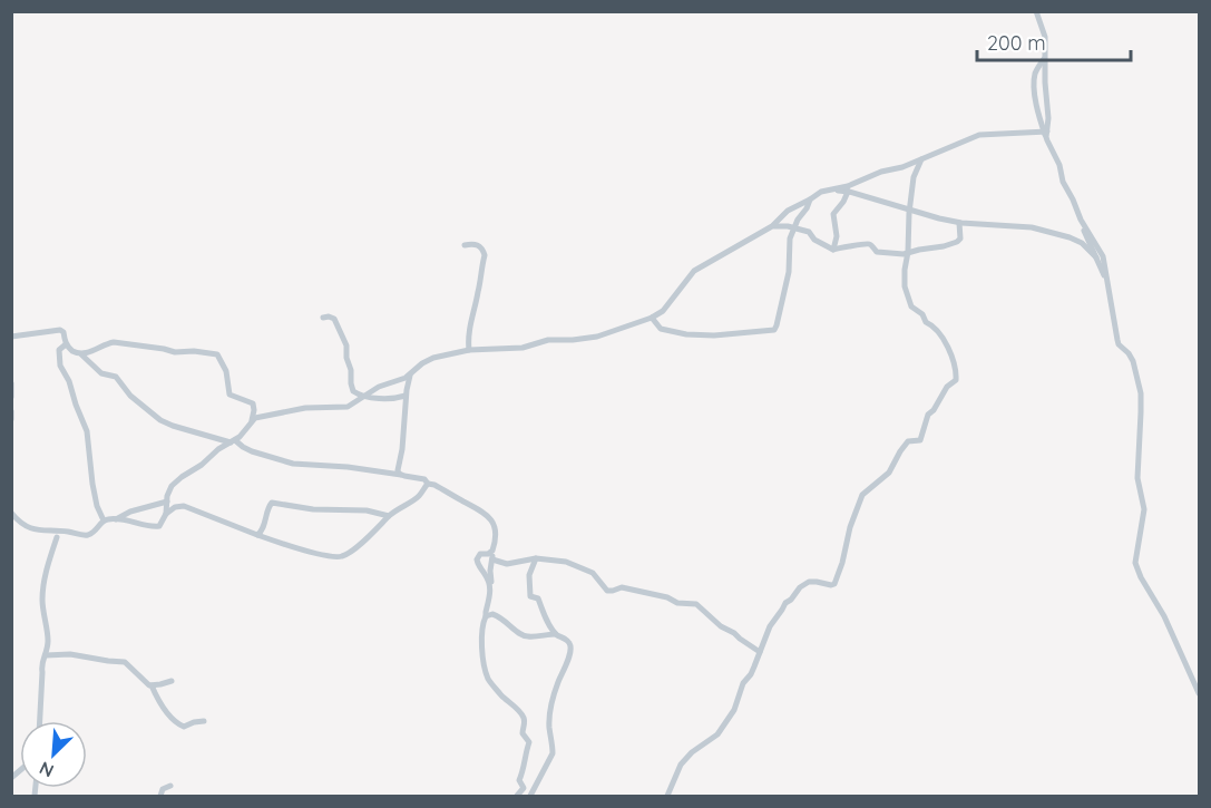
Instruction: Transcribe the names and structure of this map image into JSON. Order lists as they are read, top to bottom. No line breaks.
{"scale_bar":"200 m","north":"bottom left"}
